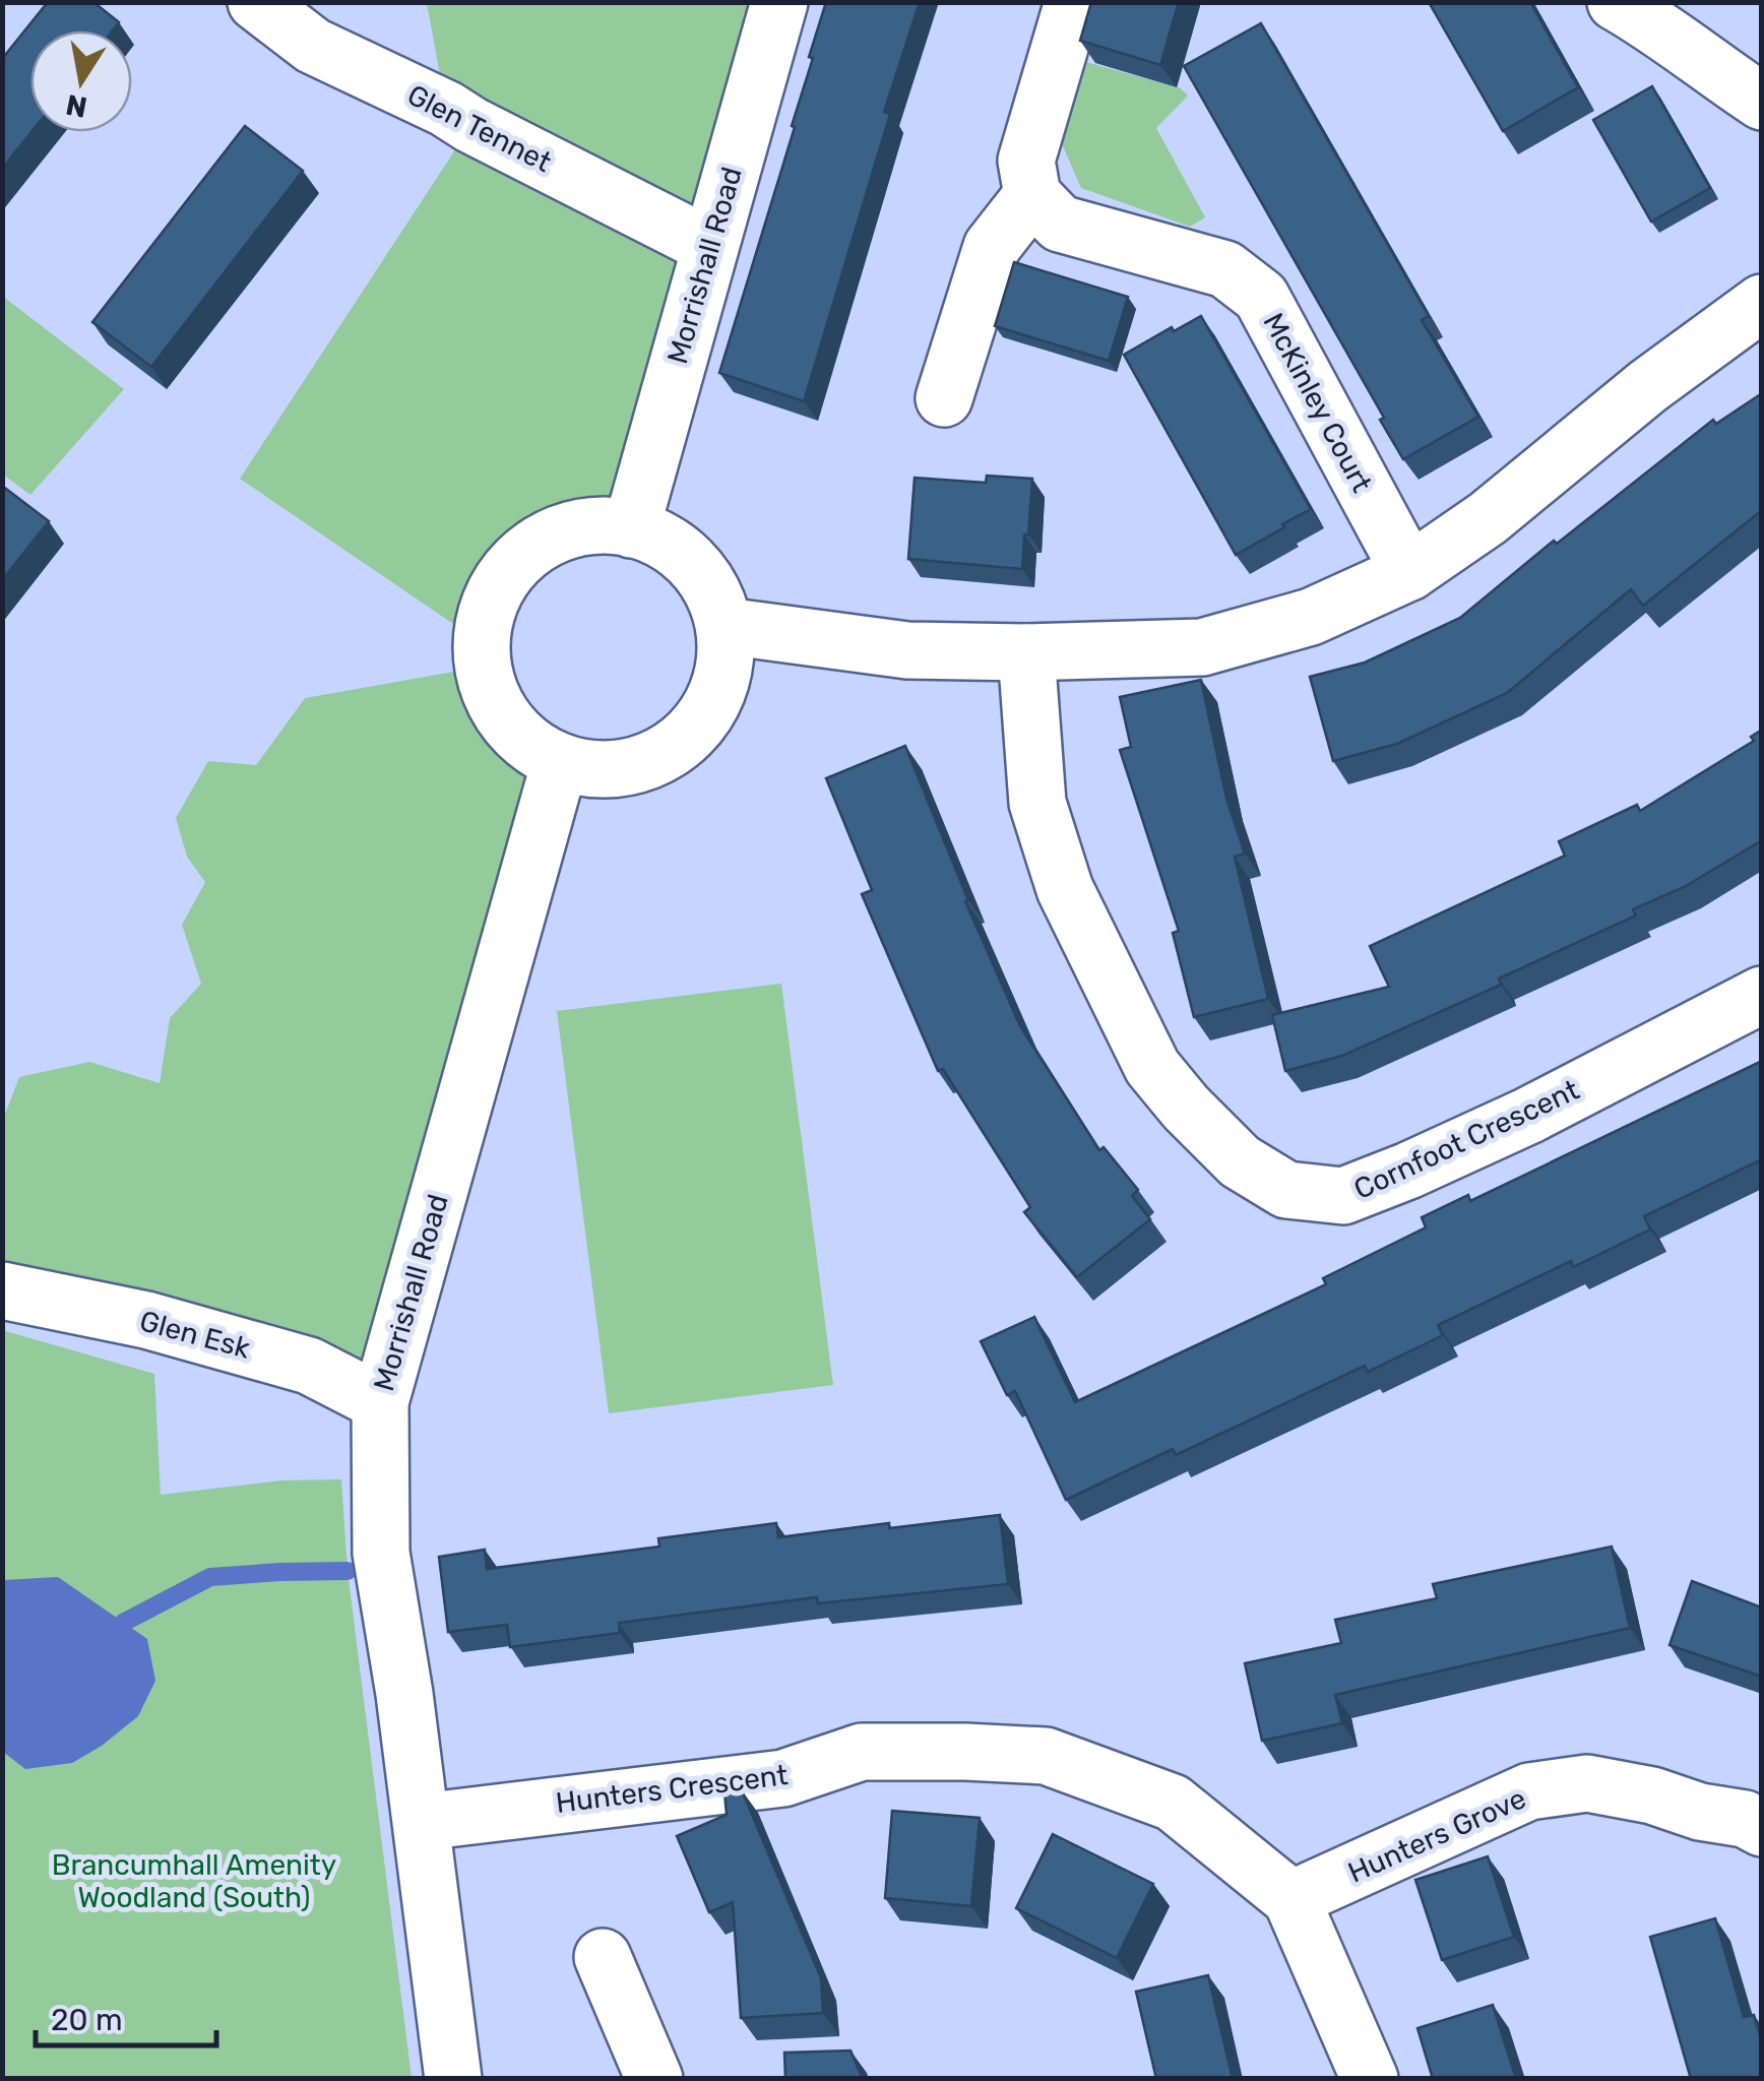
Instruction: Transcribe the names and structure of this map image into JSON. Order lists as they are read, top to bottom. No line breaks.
{"streets":{"street":["Glen Tennet","Morrishall Road","McKinley Court","Cornfoot Crescent","Glen Esk","Hunters Crescent","Hunters Grove"]},"crossings":[["Glen Tennet","Morrishall Road"],["Morrishall Road","Glen Esk"],["Morrishall Road","Hunters Crescent"],["Hunters Crescent","Hunters Grove"]],"parks":["Brancumhall Amenity Woodland (South)"],"scale_bar":"20 m","north":"bottom"}
